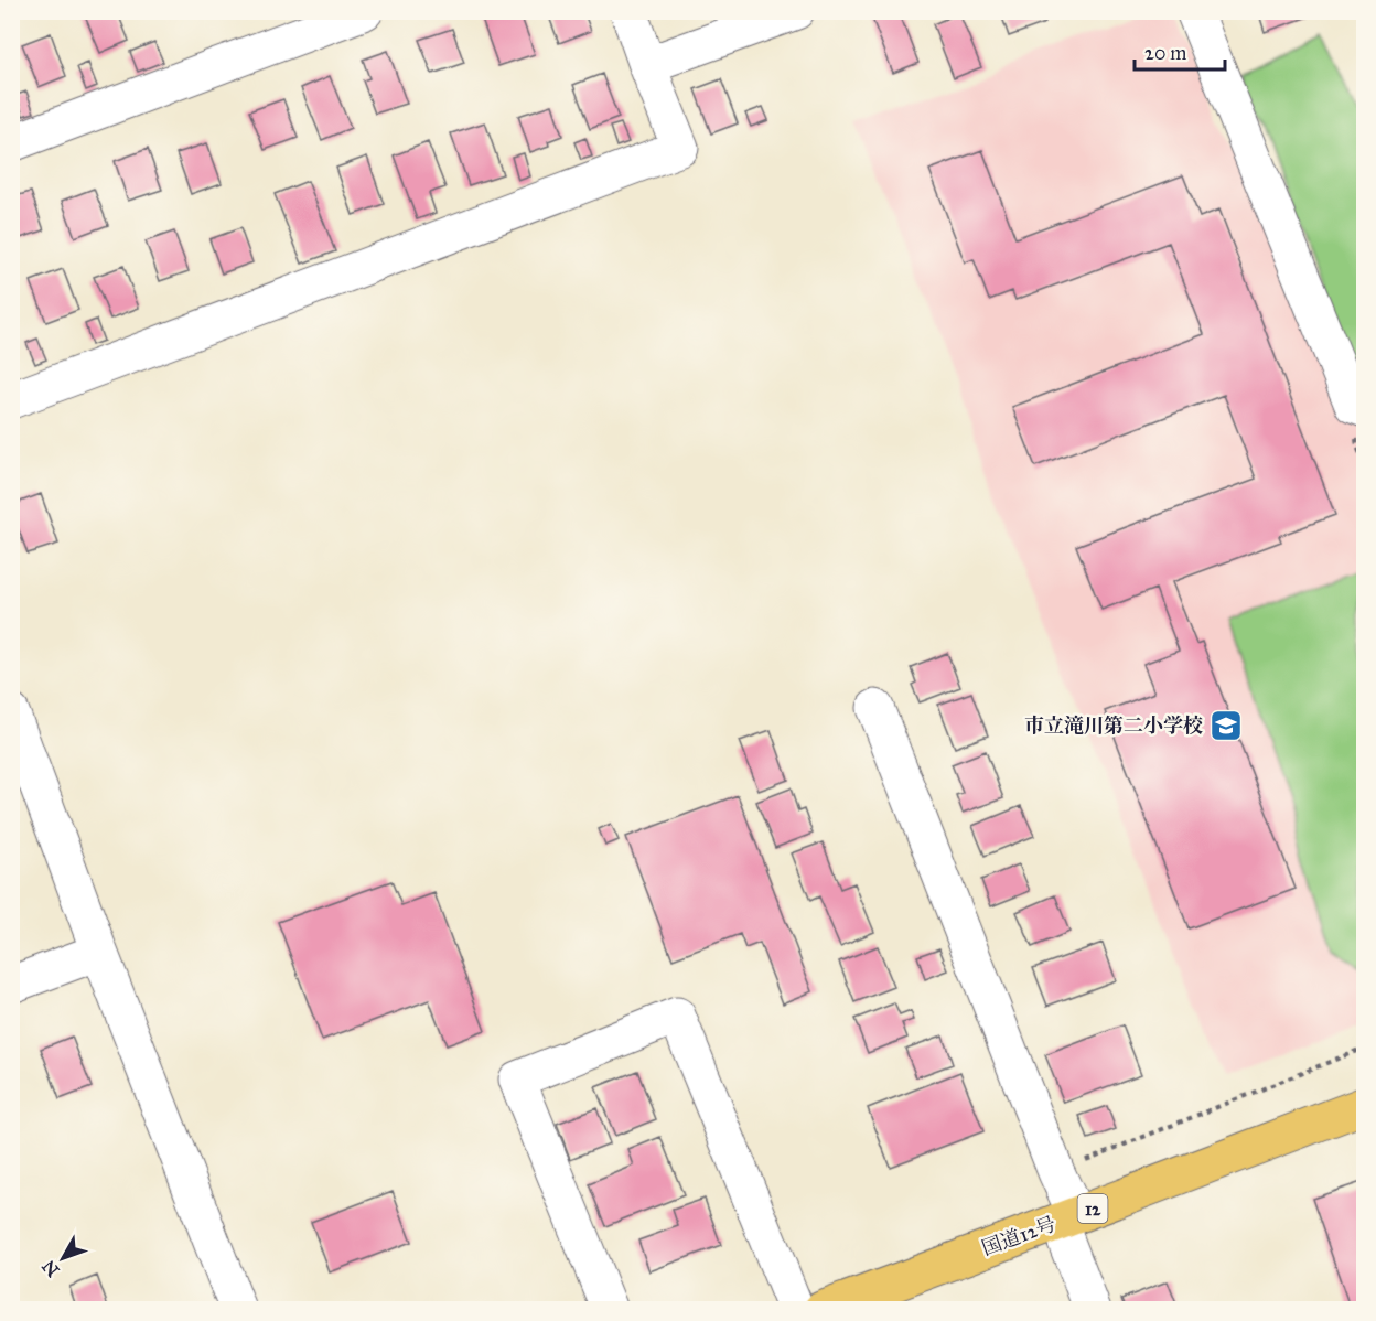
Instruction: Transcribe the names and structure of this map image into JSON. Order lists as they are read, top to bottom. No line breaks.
{"streets":{"highway":["12","国道12号"]},"places":{"school or university":["市立滝川第二小学校"]},"scale_bar":"20 m","north":"bottom left"}
